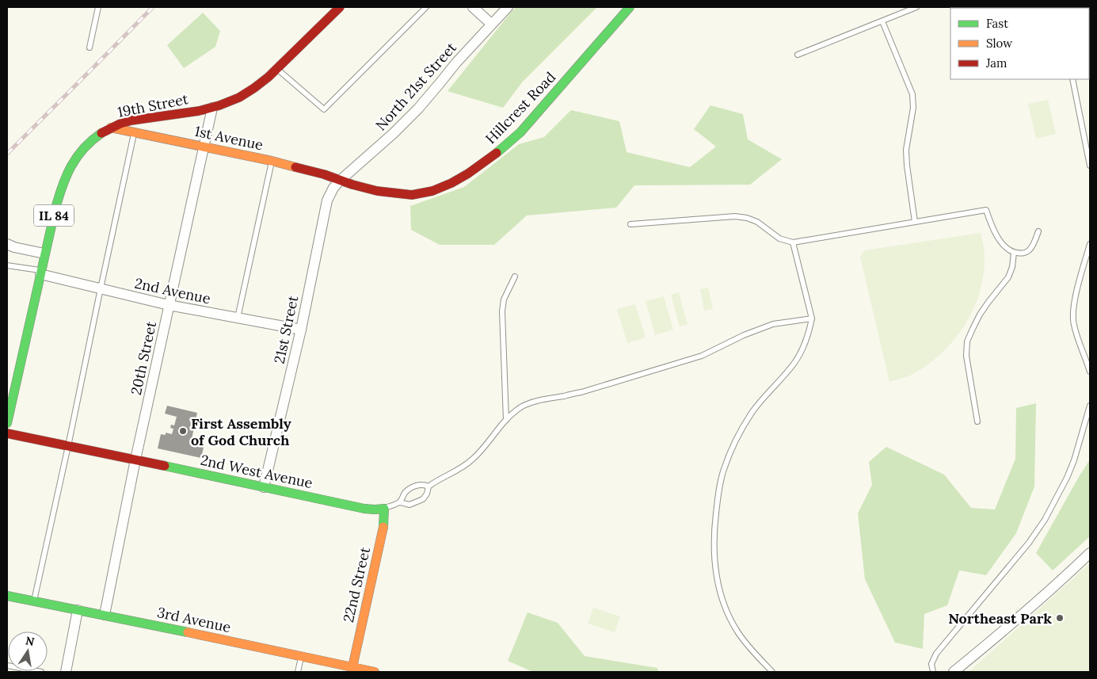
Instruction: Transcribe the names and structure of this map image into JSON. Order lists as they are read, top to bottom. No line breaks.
{"streets":{"street":["North 21st Street","19th Street","Hillcrest Road","1st Avenue","IL 84","2nd Avenue","21st Street","20th Street","2nd West Avenue","22nd Street","3rd Avenue"]},"crossings":[["North 21st Street","Hillcrest Road"],["North 21st Street","1st Avenue"],["North 21st Street","21st Street"],["19th Street","1st Avenue"],["19th Street","IL 84"],["19th Street","2nd Avenue"],["19th Street","20th Street"],["Hillcrest Road","1st Avenue"],["Hillcrest Road","21st Street"],["1st Avenue","21st Street"],["1st Avenue","20th Street"],["IL 84","20th Street"],["2nd Avenue","21st Street"],["2nd Avenue","20th Street"],["21st Street","2nd West Avenue"],["20th Street","2nd West Avenue"],["20th Street","3rd Avenue"],["2nd West Avenue","22nd Street"],["22nd Street","3rd Avenue"]],"places":["First Assembly of God Church","Northeast Park"],"legend":["Fast","Slow","Jam"],"north":"top"}
